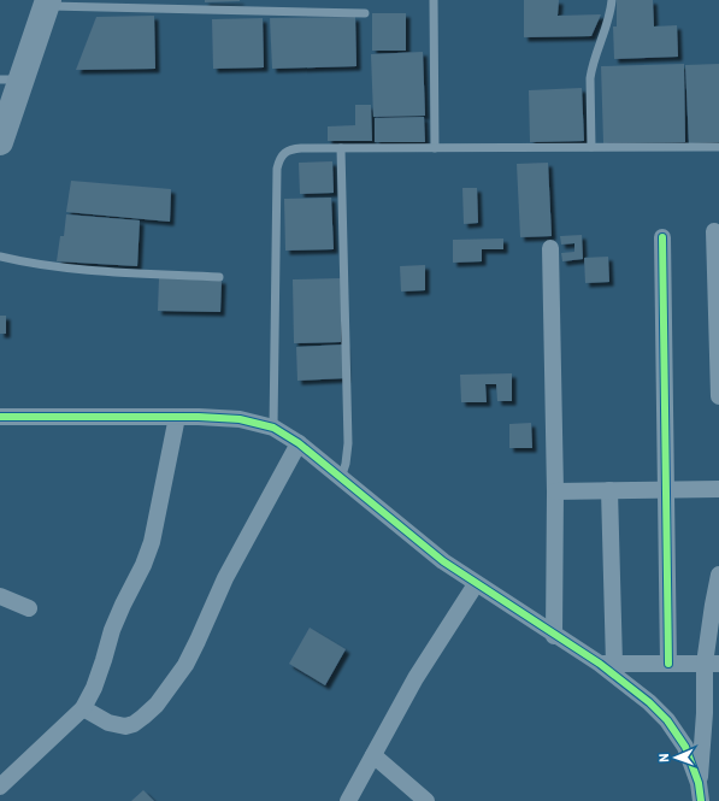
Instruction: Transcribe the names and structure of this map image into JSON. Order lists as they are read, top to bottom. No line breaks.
{"north":"left"}
